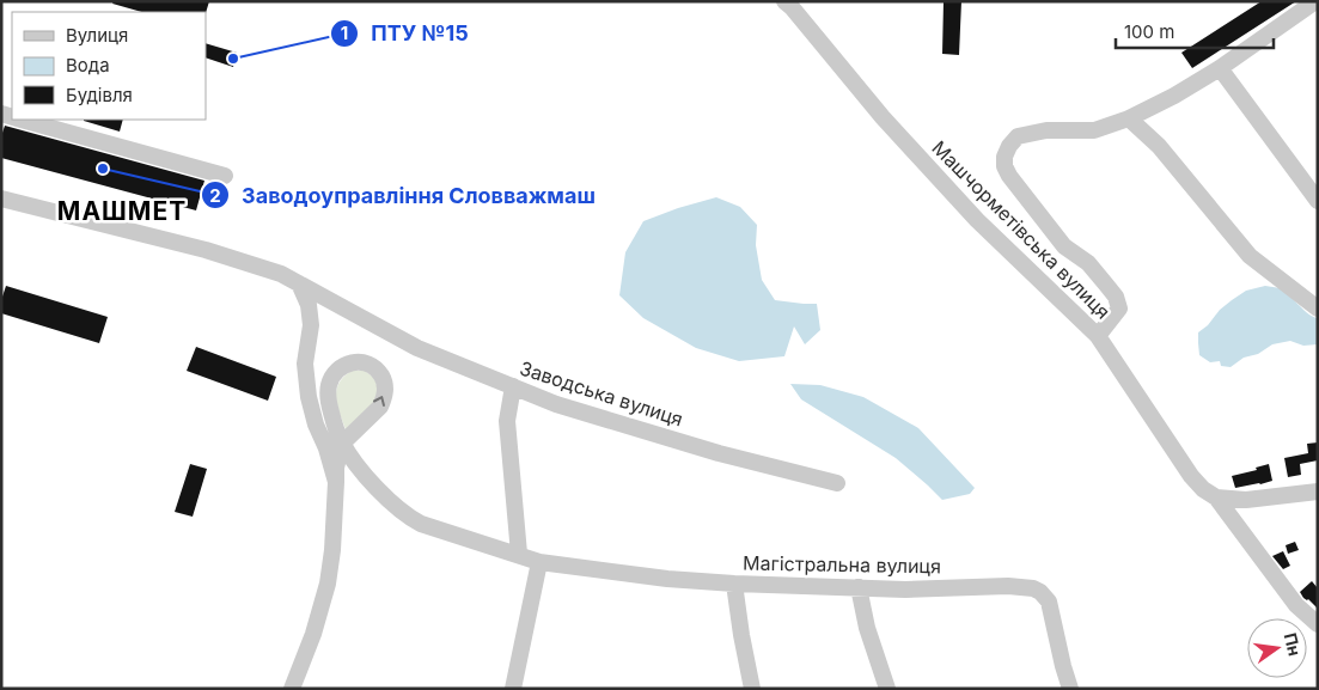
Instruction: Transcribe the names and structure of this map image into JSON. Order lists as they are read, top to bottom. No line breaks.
{"streets":{"street":["Машчорметівська вулиця","Заводська вулиця","Магістральна вулиця"]},"districts":["МАШМЕТ"],"places":["ПТУ №15","Заводоуправління Словважмаш"],"legend":["Вулиця","Вода","Будівля"],"scale_bar":"100 m","north":"right"}
